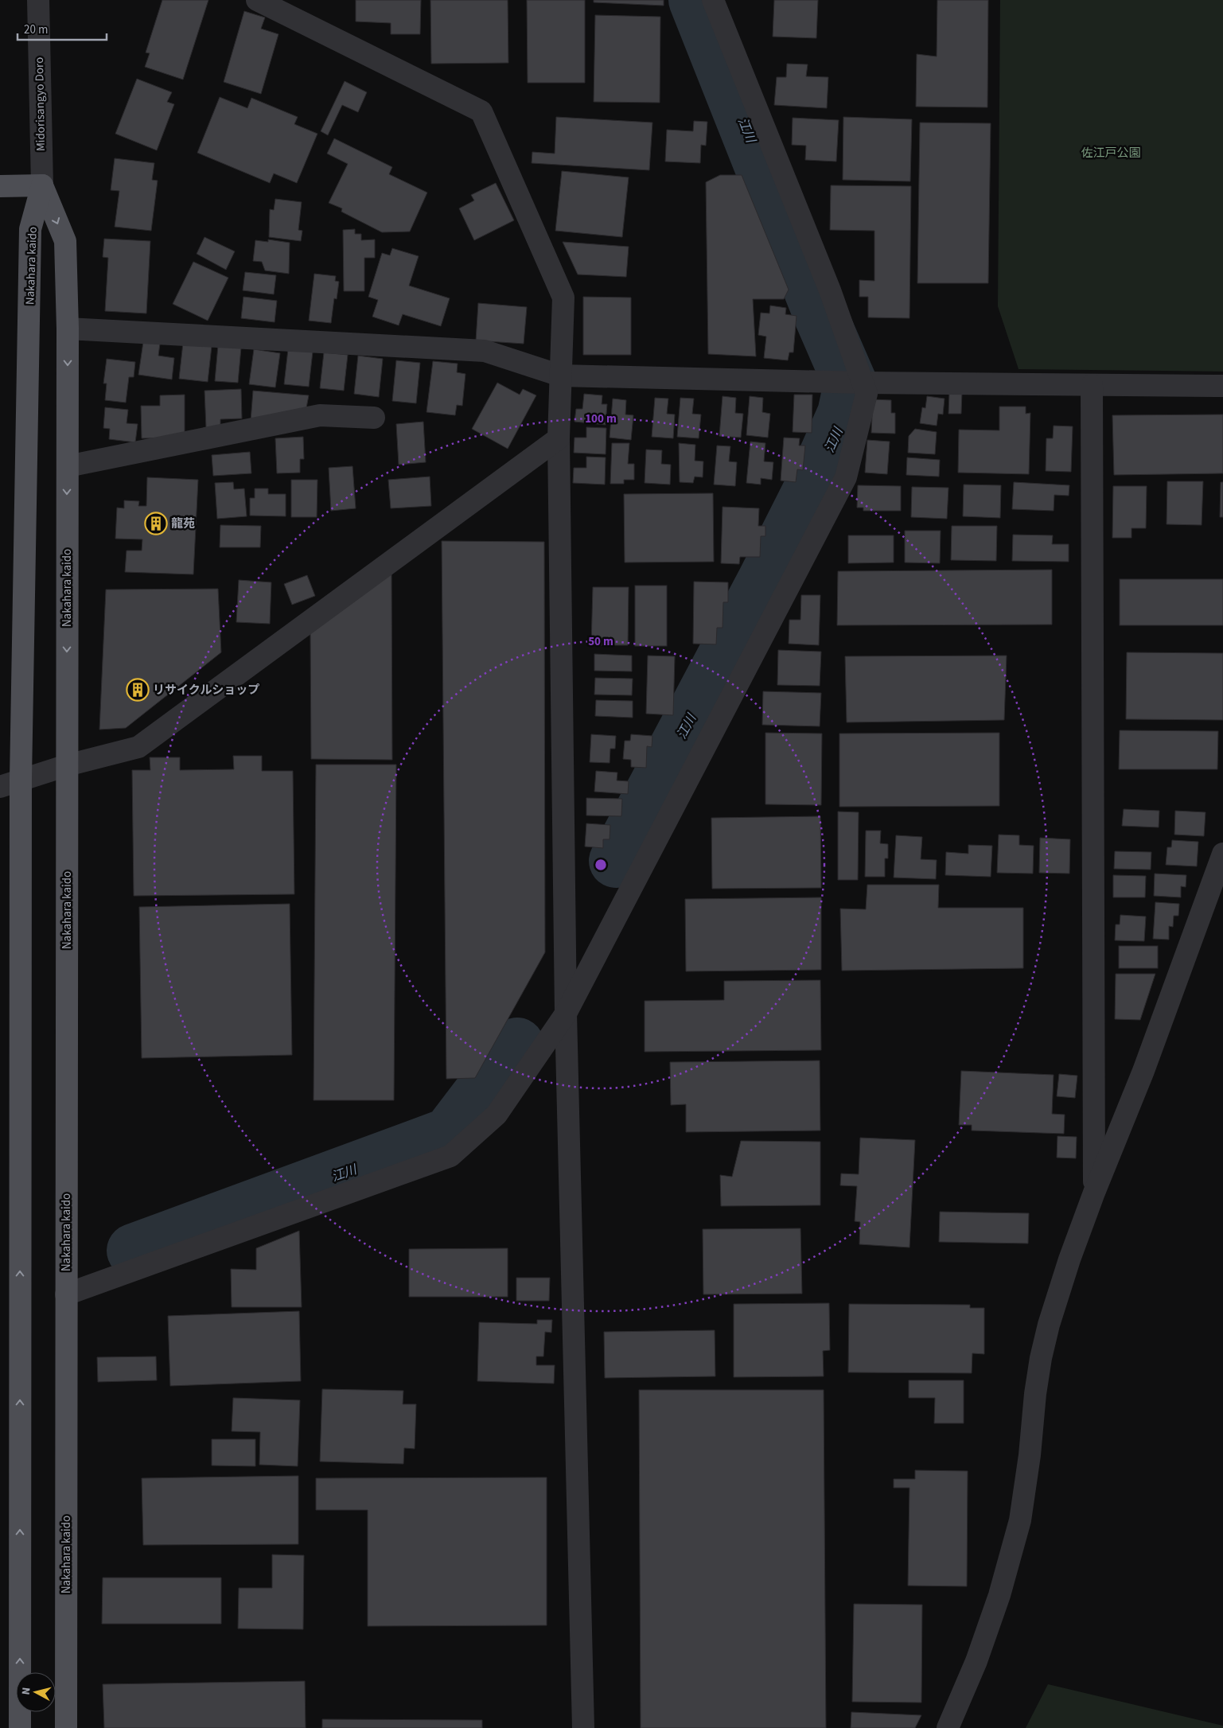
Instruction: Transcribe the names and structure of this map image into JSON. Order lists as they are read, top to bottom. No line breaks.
{"streets":{"main road":["Nakahara kaido"],"street":["Midorisangyo Doro"]},"crossings":[["Midorisangyo Doro","Nakahara kaido"]],"water":["江川"],"parks":["佐江戸公園"],"places":{"building":["龍苑","リサイクルショップ"]},"scale_bar":"20 m","north":"left","rings":["100 m","50 m"]}
